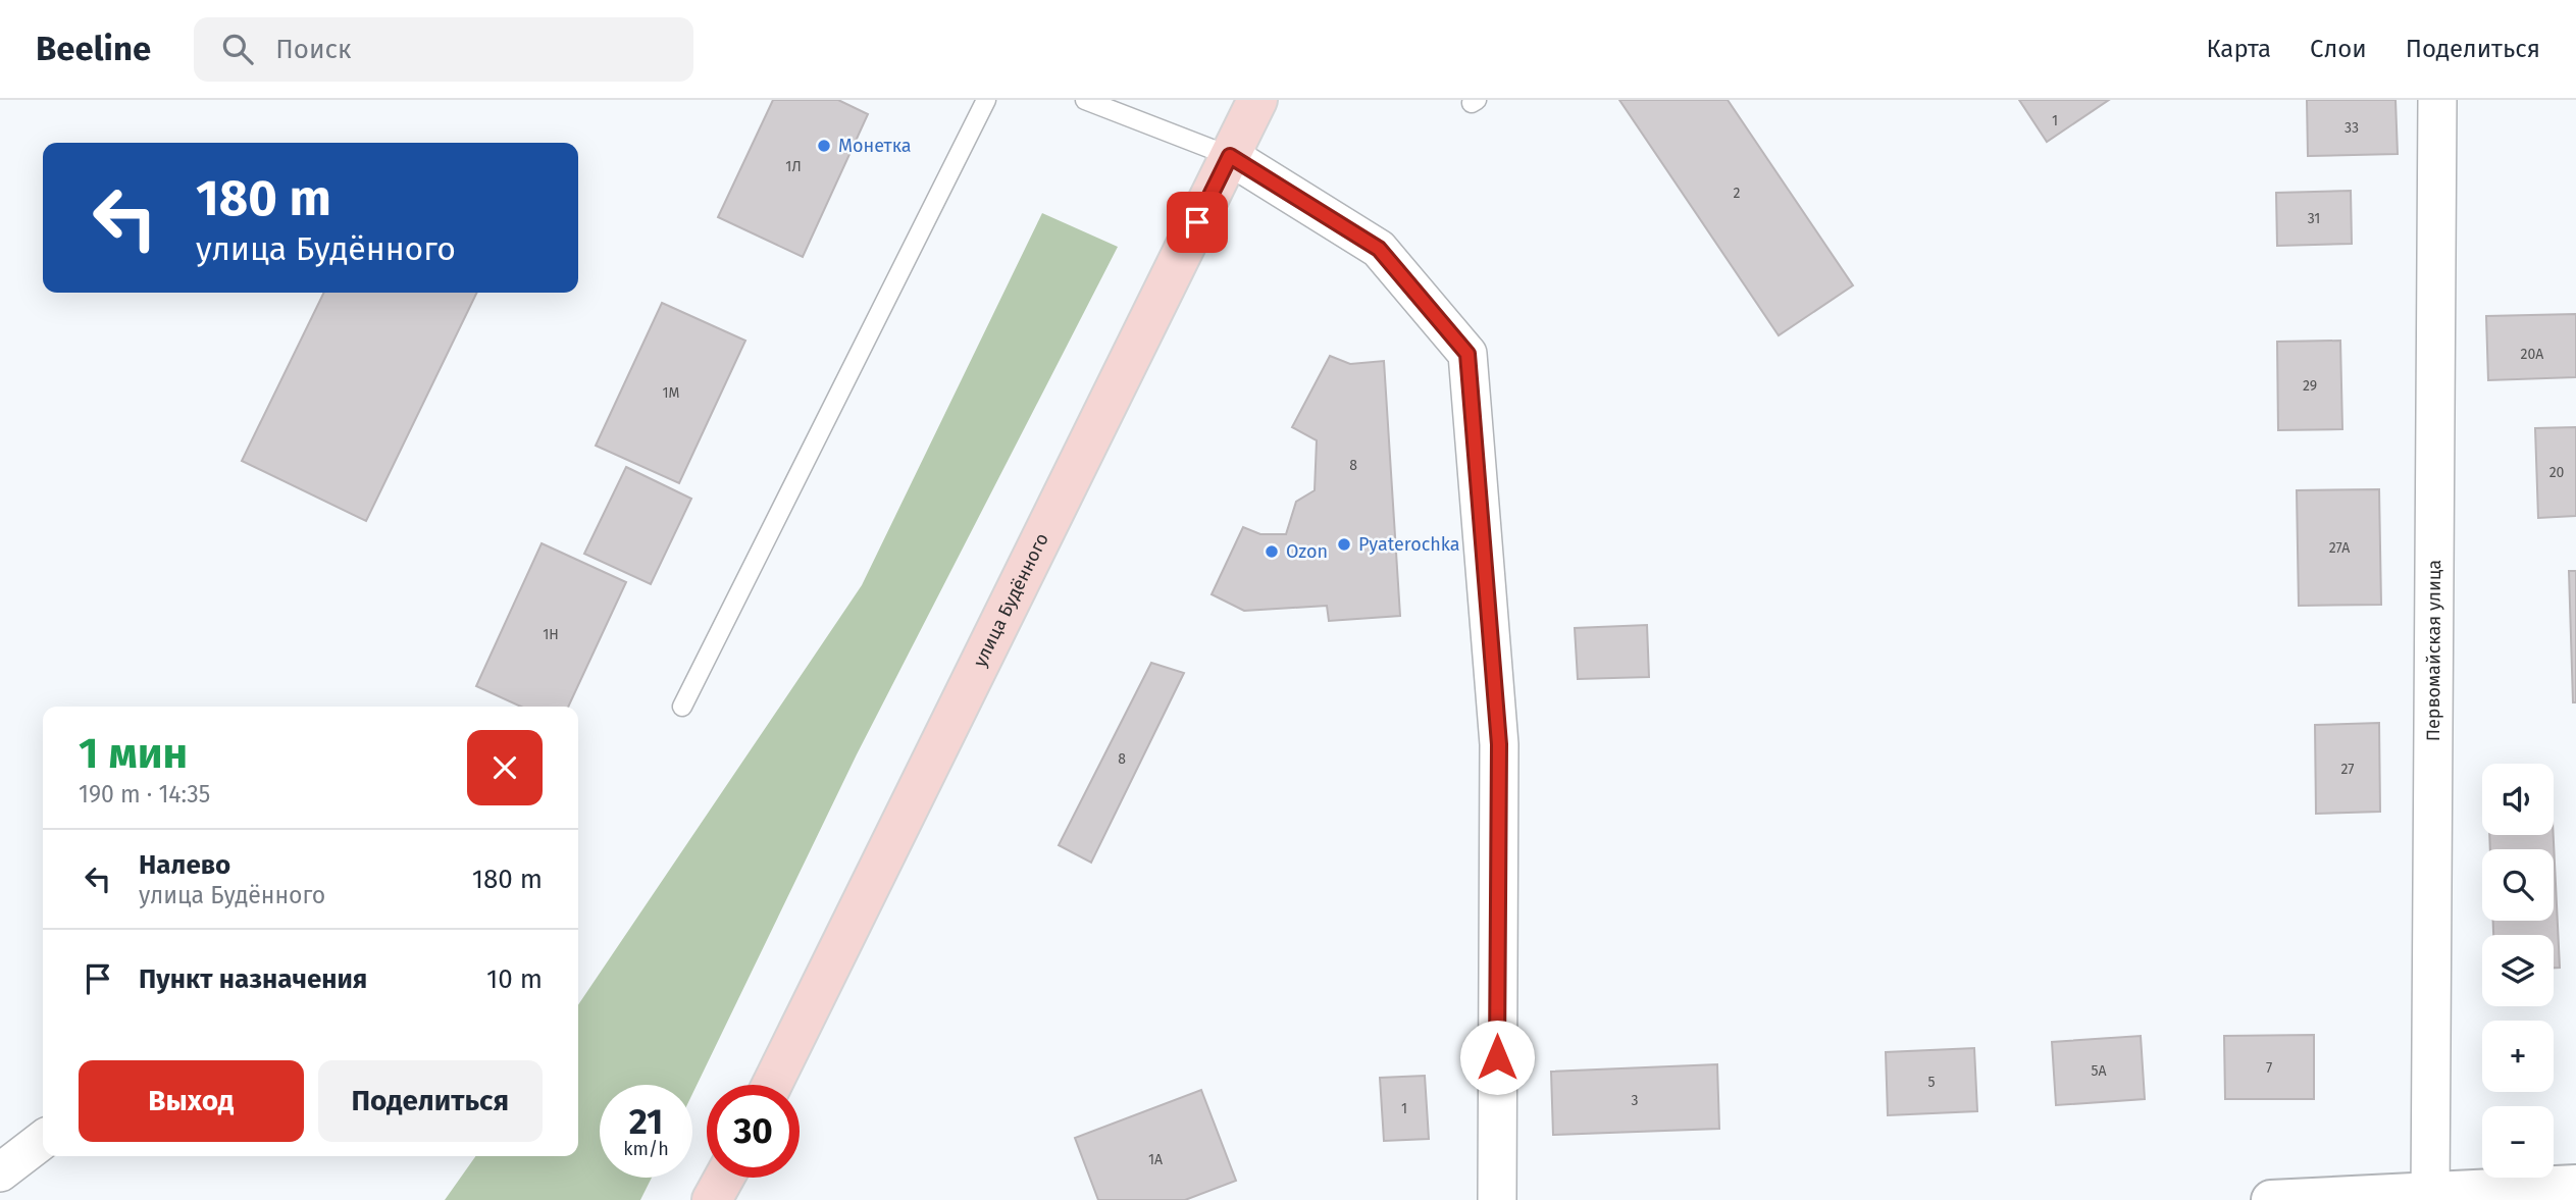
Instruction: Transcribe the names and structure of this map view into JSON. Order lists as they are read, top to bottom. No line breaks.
{"streets":{"main road":["улица Будённого"],"street":["Первомайская улица"]},"places":["Монетка","Pyaterochka","Ozon"],"house_numbers":["1","33","1Л","2","31","20А","29","1М","8","20","27А","1Н","8","27","7","5А","5","3","1","1А"],"page":{"header":"Beeline","search":"Поиск","nav":["Карта","Слои","Поделиться"],"turn":["180 m","улица Будённого"],"heading":["1 мин","190 m · 14:35"],"map_buttons":["+","−"],"list":[{"name":"Налево","note":"улица Будённого","value":"180 m"},{"name":"Пункт назначения","value":"10 m"}],"buttons":["Выход","Поделиться"],"speed":"21 km/h","limit":"30"}}
